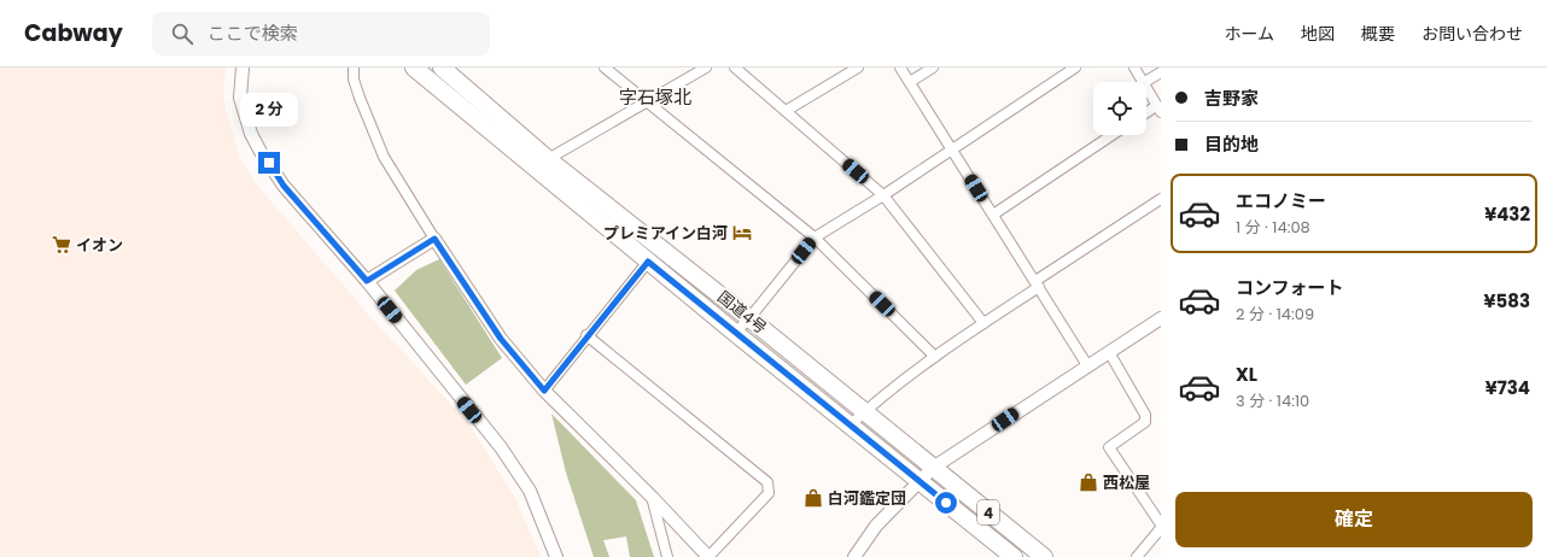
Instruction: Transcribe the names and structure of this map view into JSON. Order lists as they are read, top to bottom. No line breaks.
{"streets":{"highway":["国道4号","4"]},"districts":["字石塚北"],"places":{"hotel":["プレミアイン白河"],"supermarket":["イオン"],"shop":["西松屋","白河鑑定団"]},"page":{"header":"Cabway","search":"ここで検索","nav":["ホーム","地図","概要","お問い合わせ"],"banner":["吉野家","目的地"],"bubble":"2 分","list":[{"name":"エコノミー","note":"1 分 · 14:08","value":"¥432"},{"name":"コンフォート","note":"2 分 · 14:09","value":"¥583"},{"name":"XL","note":"3 分 · 14:10","value":"¥734"}],"buttons":"確定"}}
